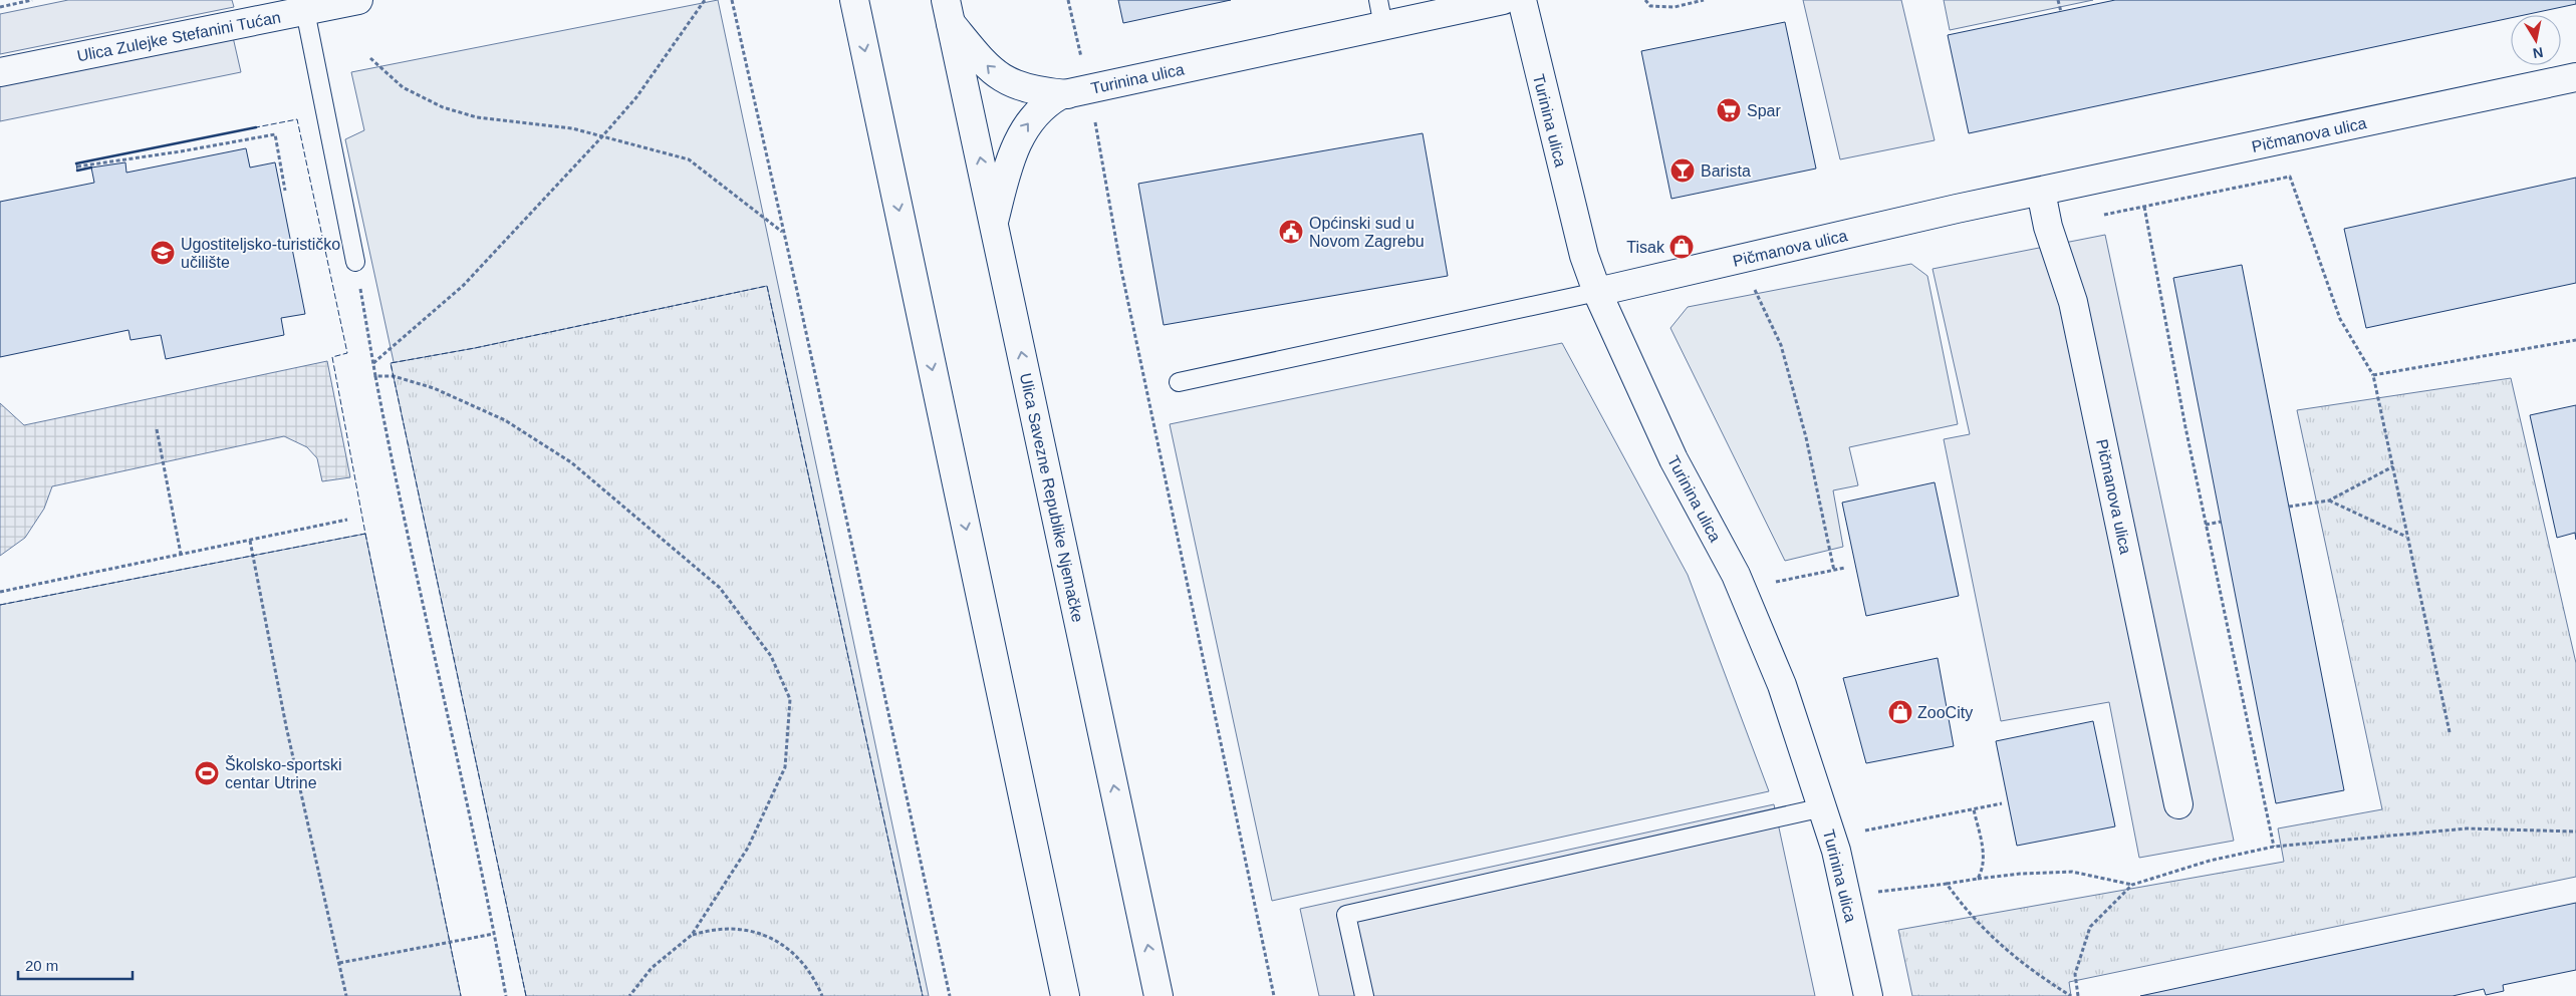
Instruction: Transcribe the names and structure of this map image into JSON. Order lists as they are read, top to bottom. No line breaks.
{"streets":{"street":["Ulica Zulejke Stefanini Tućan","Turinina ulica","Pičmanova ulica","Ulica Savezne Republike Njemačke"]},"crossings":[["Turinina ulica","Pičmanova ulica"],["Turinina ulica","Ulica Savezne Republike Njemačke"]],"places":{"supermarket":["Spar"],"bar":["Barista"],"public building":["Općinski sud u Novom Zagrebu"],"shop":["Tisak","ZooCity"],"school or university":["Ugostiteljsko-turističko učilište"],"sports":["Školsko-sportski centar Utrine"]},"scale_bar":"20 m","north":"bottom"}
